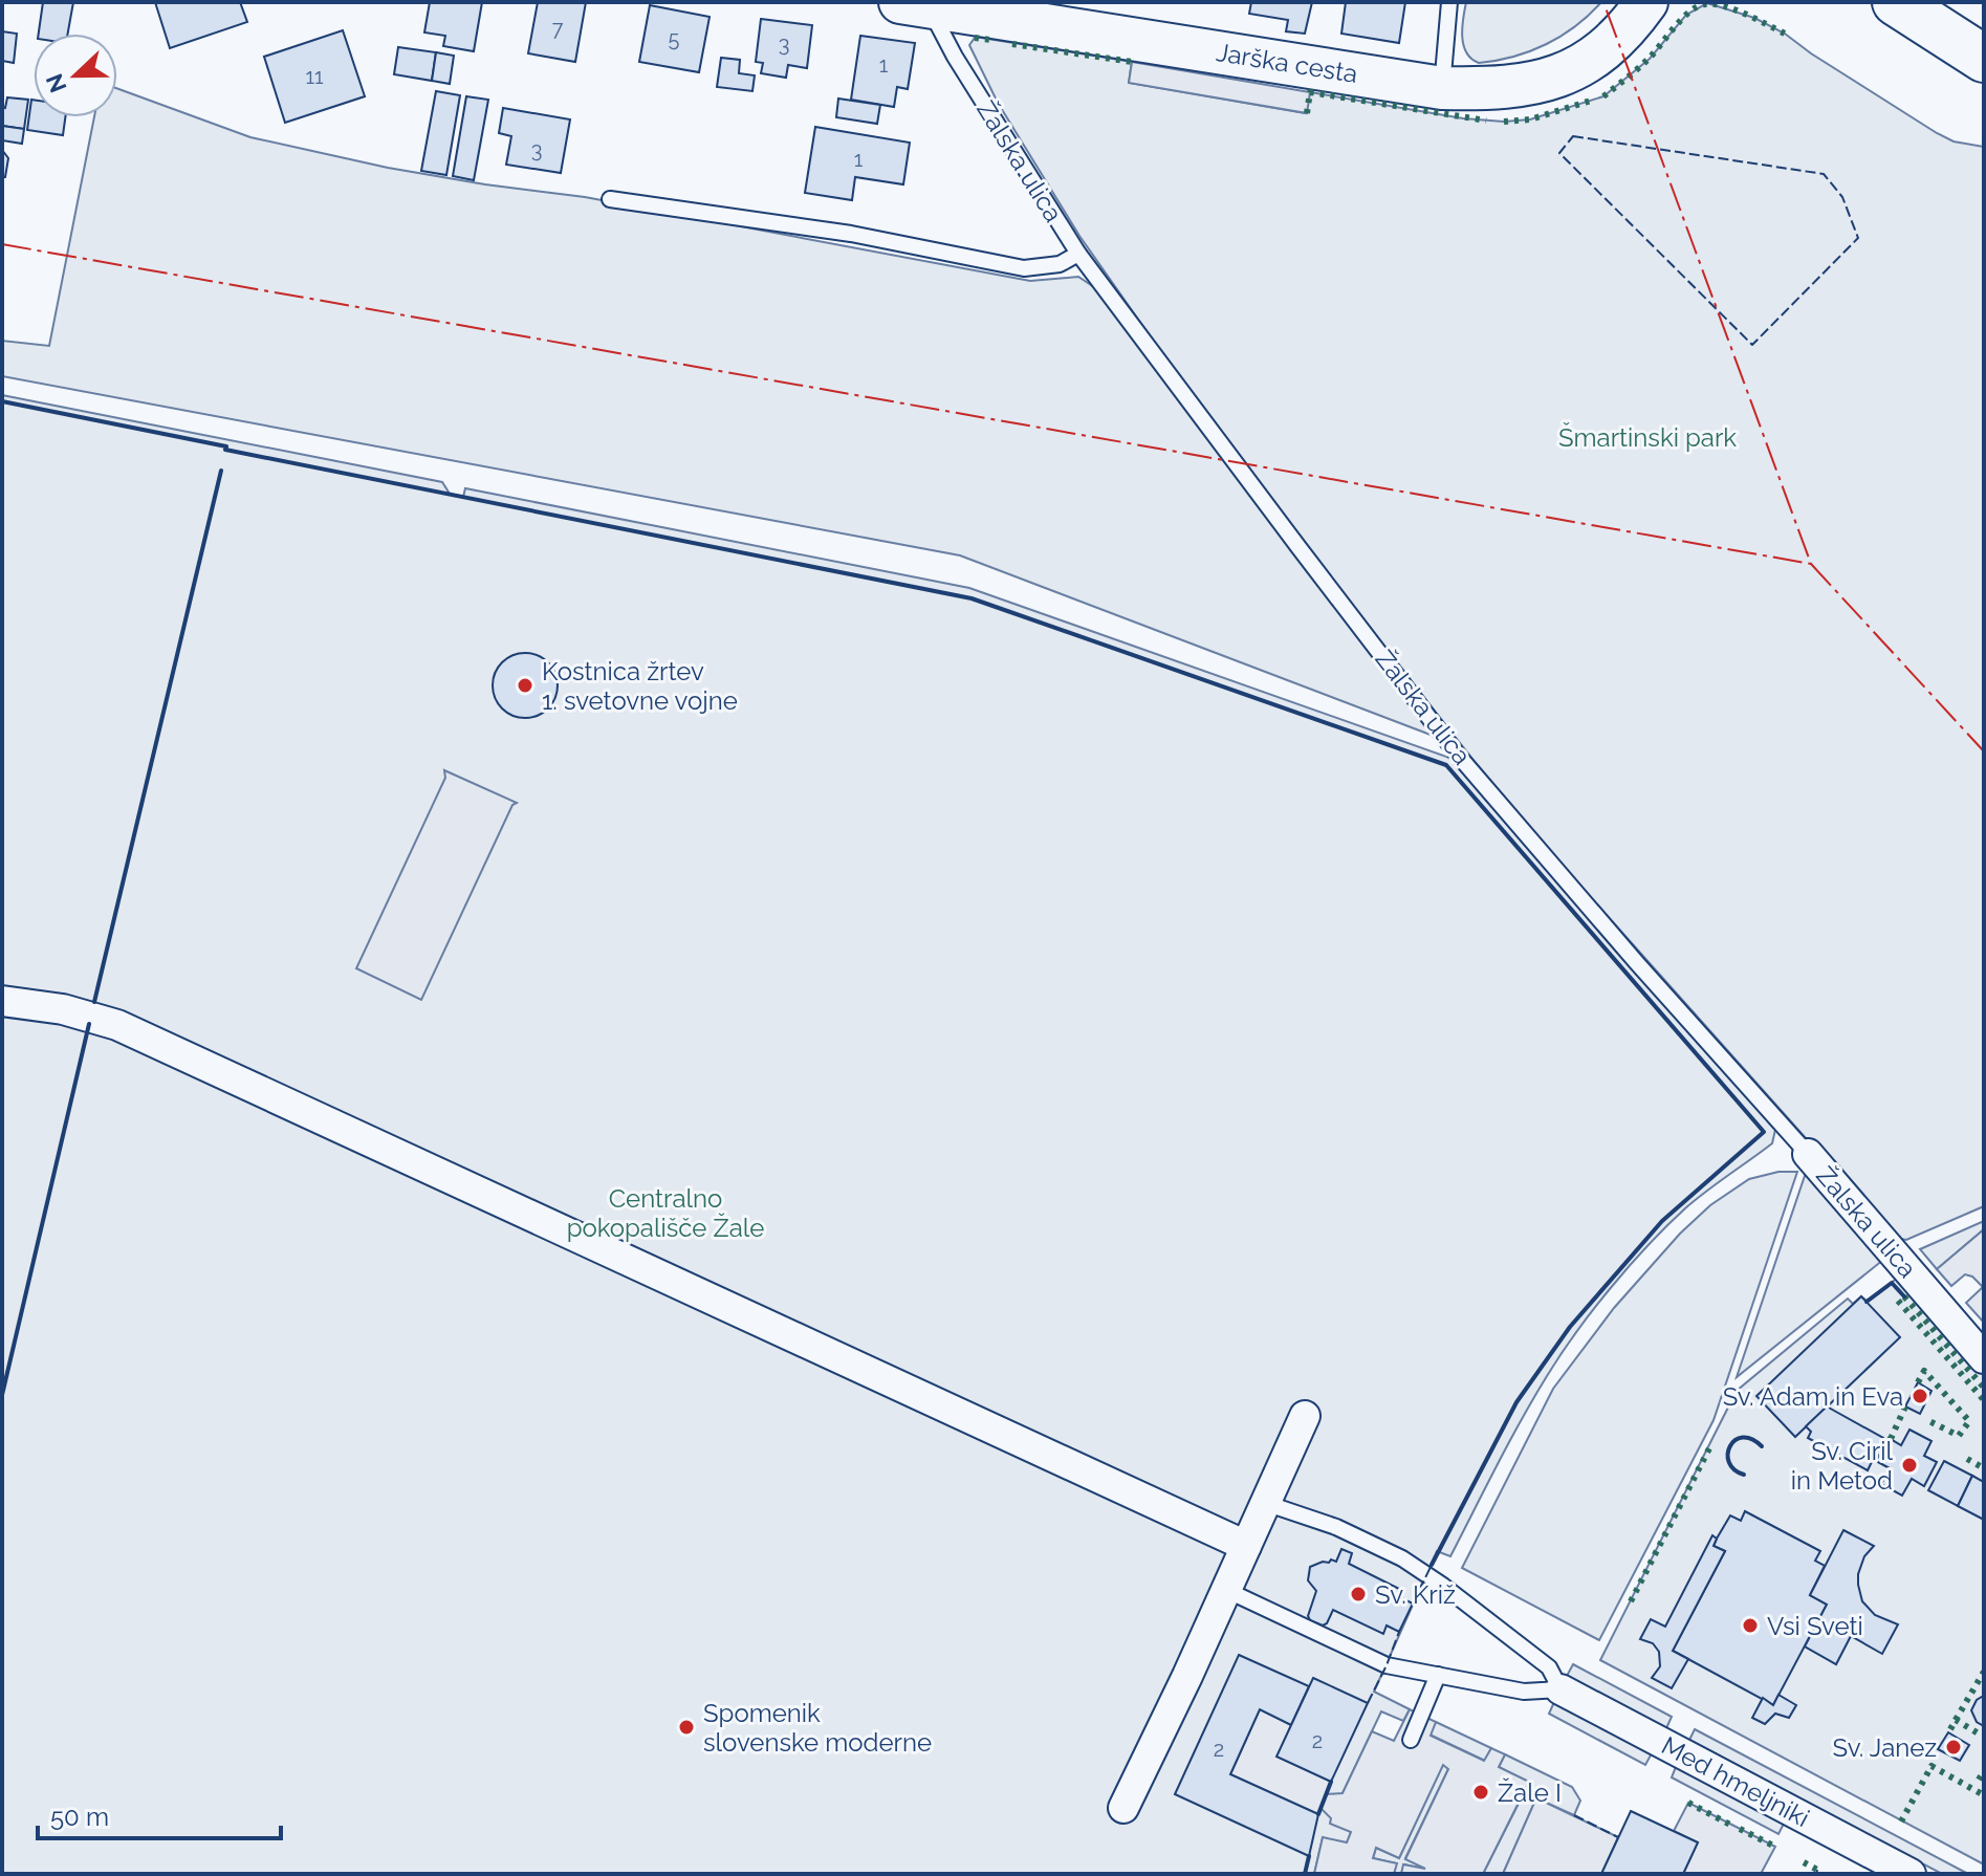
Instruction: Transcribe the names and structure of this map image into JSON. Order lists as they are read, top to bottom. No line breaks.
{"streets":{"street":["Jarška cesta","Žalska ulica","Med hmeljniki"]},"crossings":[["Jarška cesta","Žalska ulica"]],"parks":["Šmartinski park","Centralno pokopališče Žale"],"places":["Kostnica žrtev 1. svetovne vojne","Sv. Adam in Eva","Sv. Ciril in Metod","Sv. Križ","Vsi Sveti","Spomenik slovenske moderne","Sv. Janez","Žale I"],"house_numbers":["7","5","3","1","11","3","1","2","2"],"scale_bar":"50 m","north":"left"}
